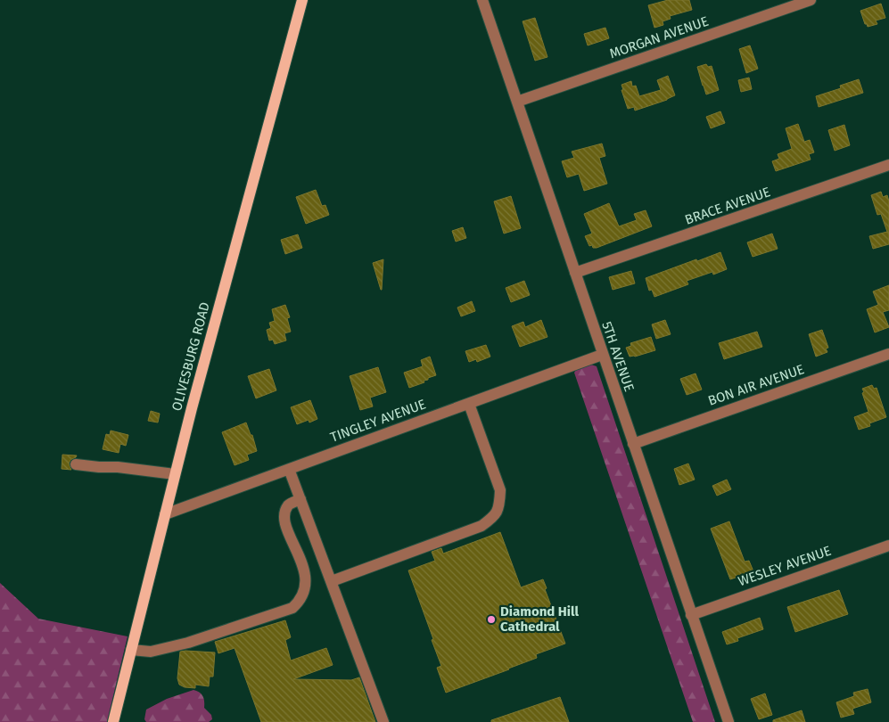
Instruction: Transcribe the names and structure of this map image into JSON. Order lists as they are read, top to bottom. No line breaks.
{"streets":{"main road":["OLIVESBURG ROAD"],"street":["MORGAN AVENUE","BRACE AVENUE","5TH AVENUE","BON AIR AVENUE","TINGLEY AVENUE","WESLEY AVENUE"]},"crossings":[["MORGAN AVENUE","5TH AVENUE"],["BRACE AVENUE","5TH AVENUE"],["OLIVESBURG ROAD","TINGLEY AVENUE"],["5TH AVENUE","BON AIR AVENUE"],["5TH AVENUE","TINGLEY AVENUE"],["5TH AVENUE","WESLEY AVENUE"]],"places":["Diamond Hill Cathedral"]}
